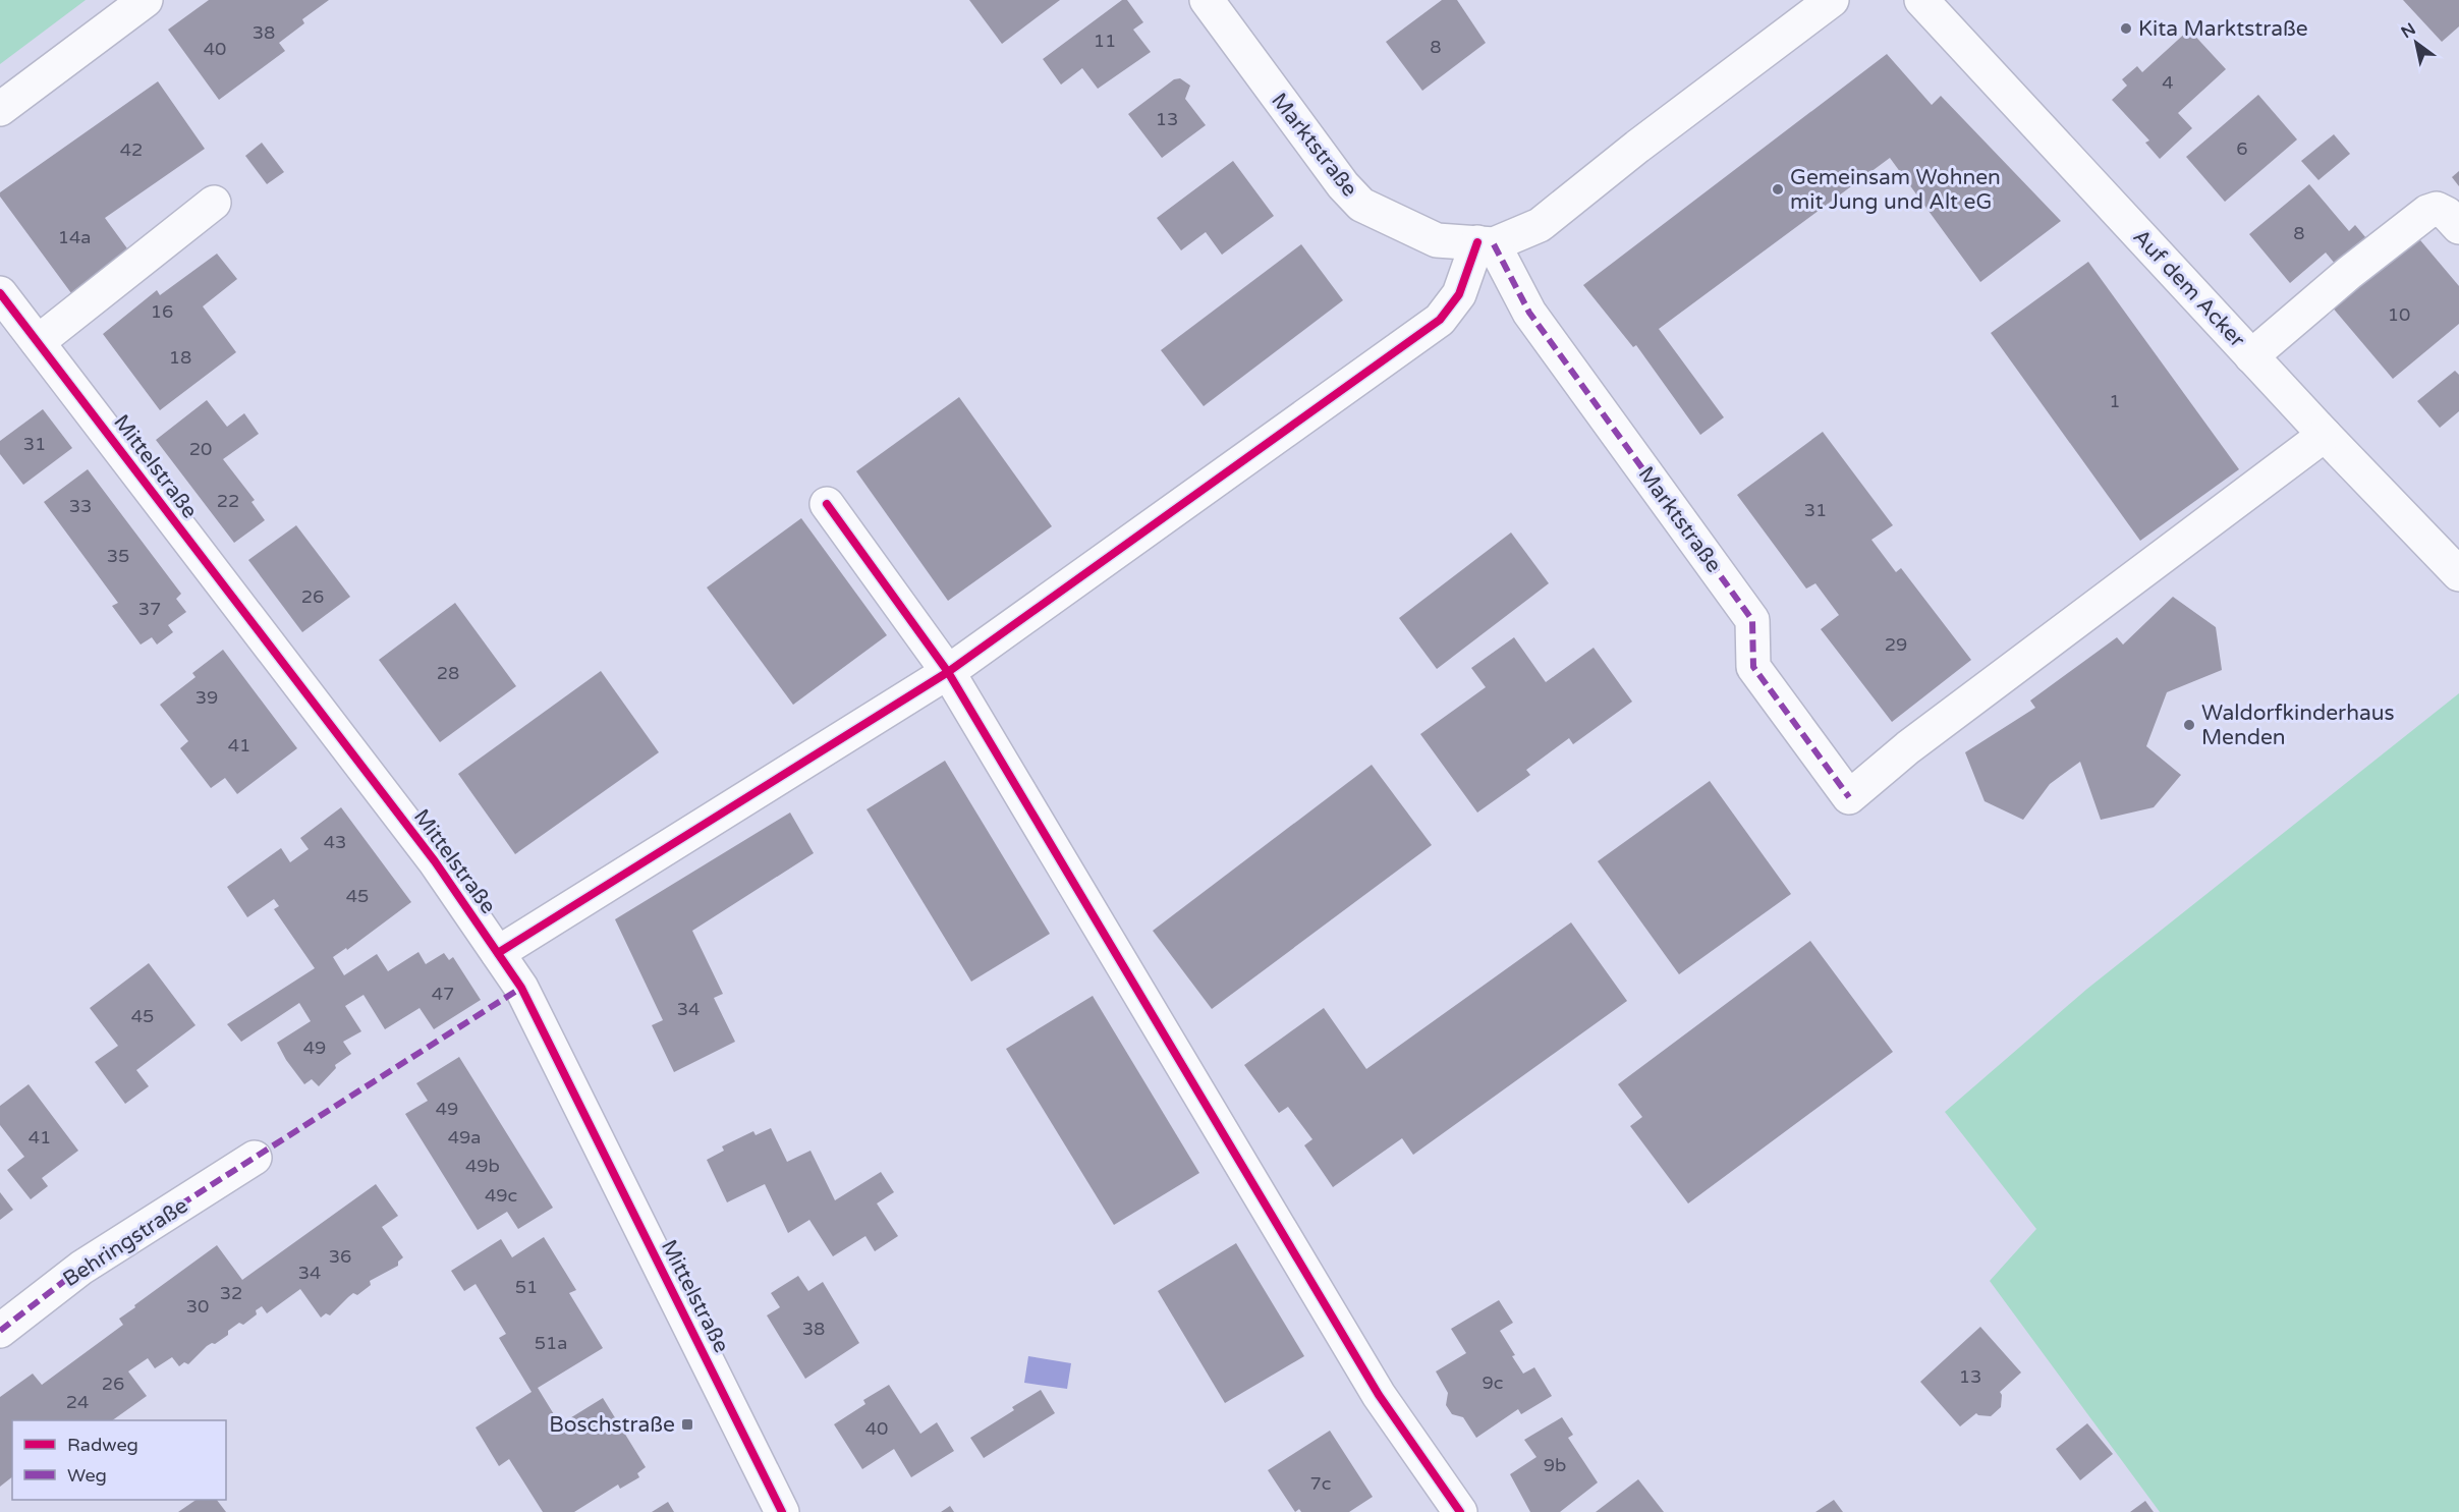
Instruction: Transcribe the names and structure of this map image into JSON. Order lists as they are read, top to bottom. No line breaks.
{"streets":{"street":["Marktstraße","Auf dem Acker","Mittelstraße","Behringstraße"]},"crossings":[["Marktstraße","Auf dem Acker"]],"places":{"other":["Kita Marktstraße","Gemeinsam Wohnen mit Jung und Alt eG","Waldorfkinderhaus Menden"],"transit":["Boschstraße"]},"house_numbers":["38","11","8","40","4","13","6","42","8","14a","16","10","18","1","31","20","22","33","31","35","26","37","29","28","39","41","43","45","47","34","45","49","49","41","49a","49b","49c","36","34","51","32","30","38","51a","13","9c","26","24","40","9b","7c"],"legend":["Radweg","Weg"],"north":"top left"}
